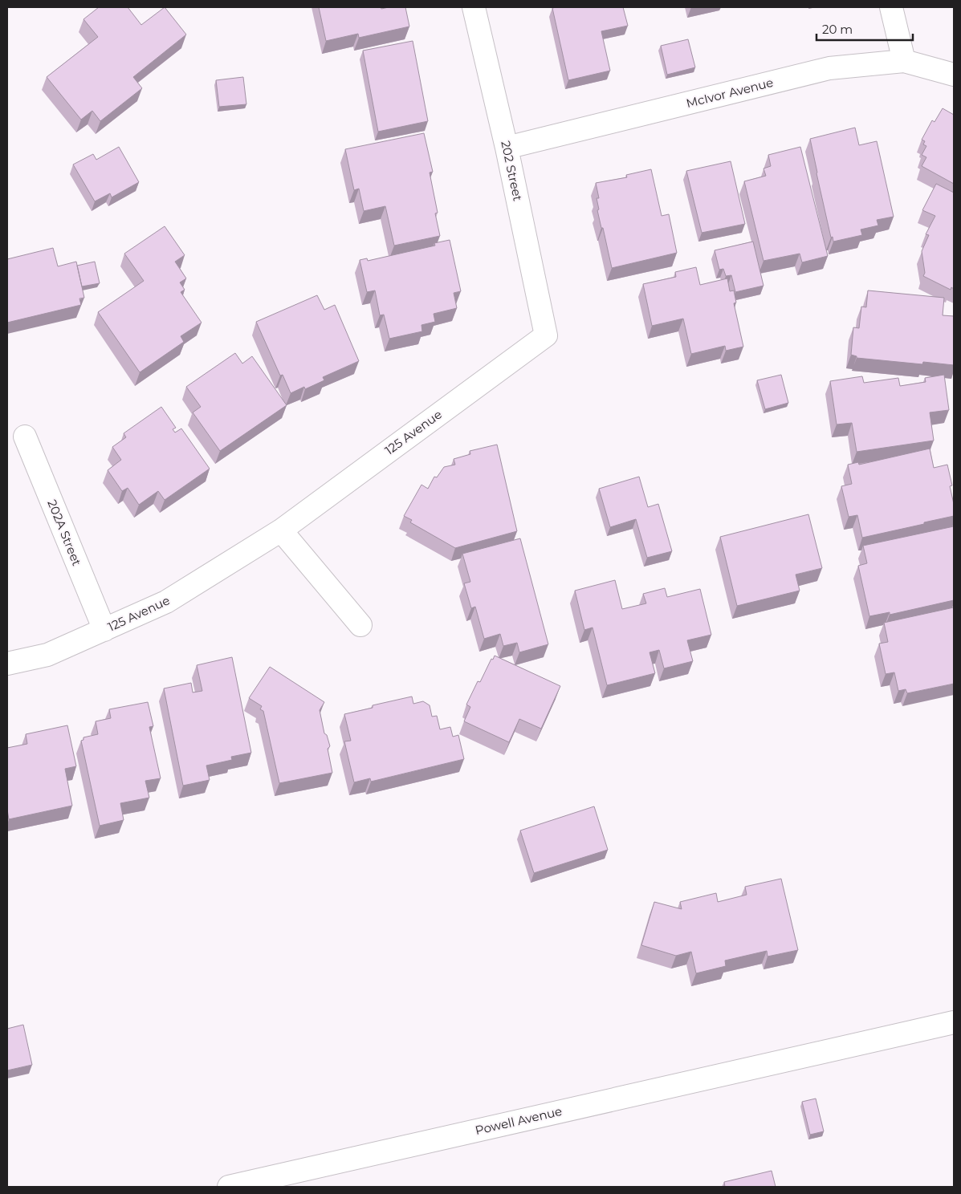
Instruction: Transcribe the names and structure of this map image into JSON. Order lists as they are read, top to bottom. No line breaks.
{"streets":{"street":["McIvor Avenue","202 Street","125 Avenue","202A Street","Powell Avenue"]},"crossings":[["McIvor Avenue","202 Street"],["202 Street","125 Avenue"],["125 Avenue","202A Street"]],"scale_bar":"20 m"}
